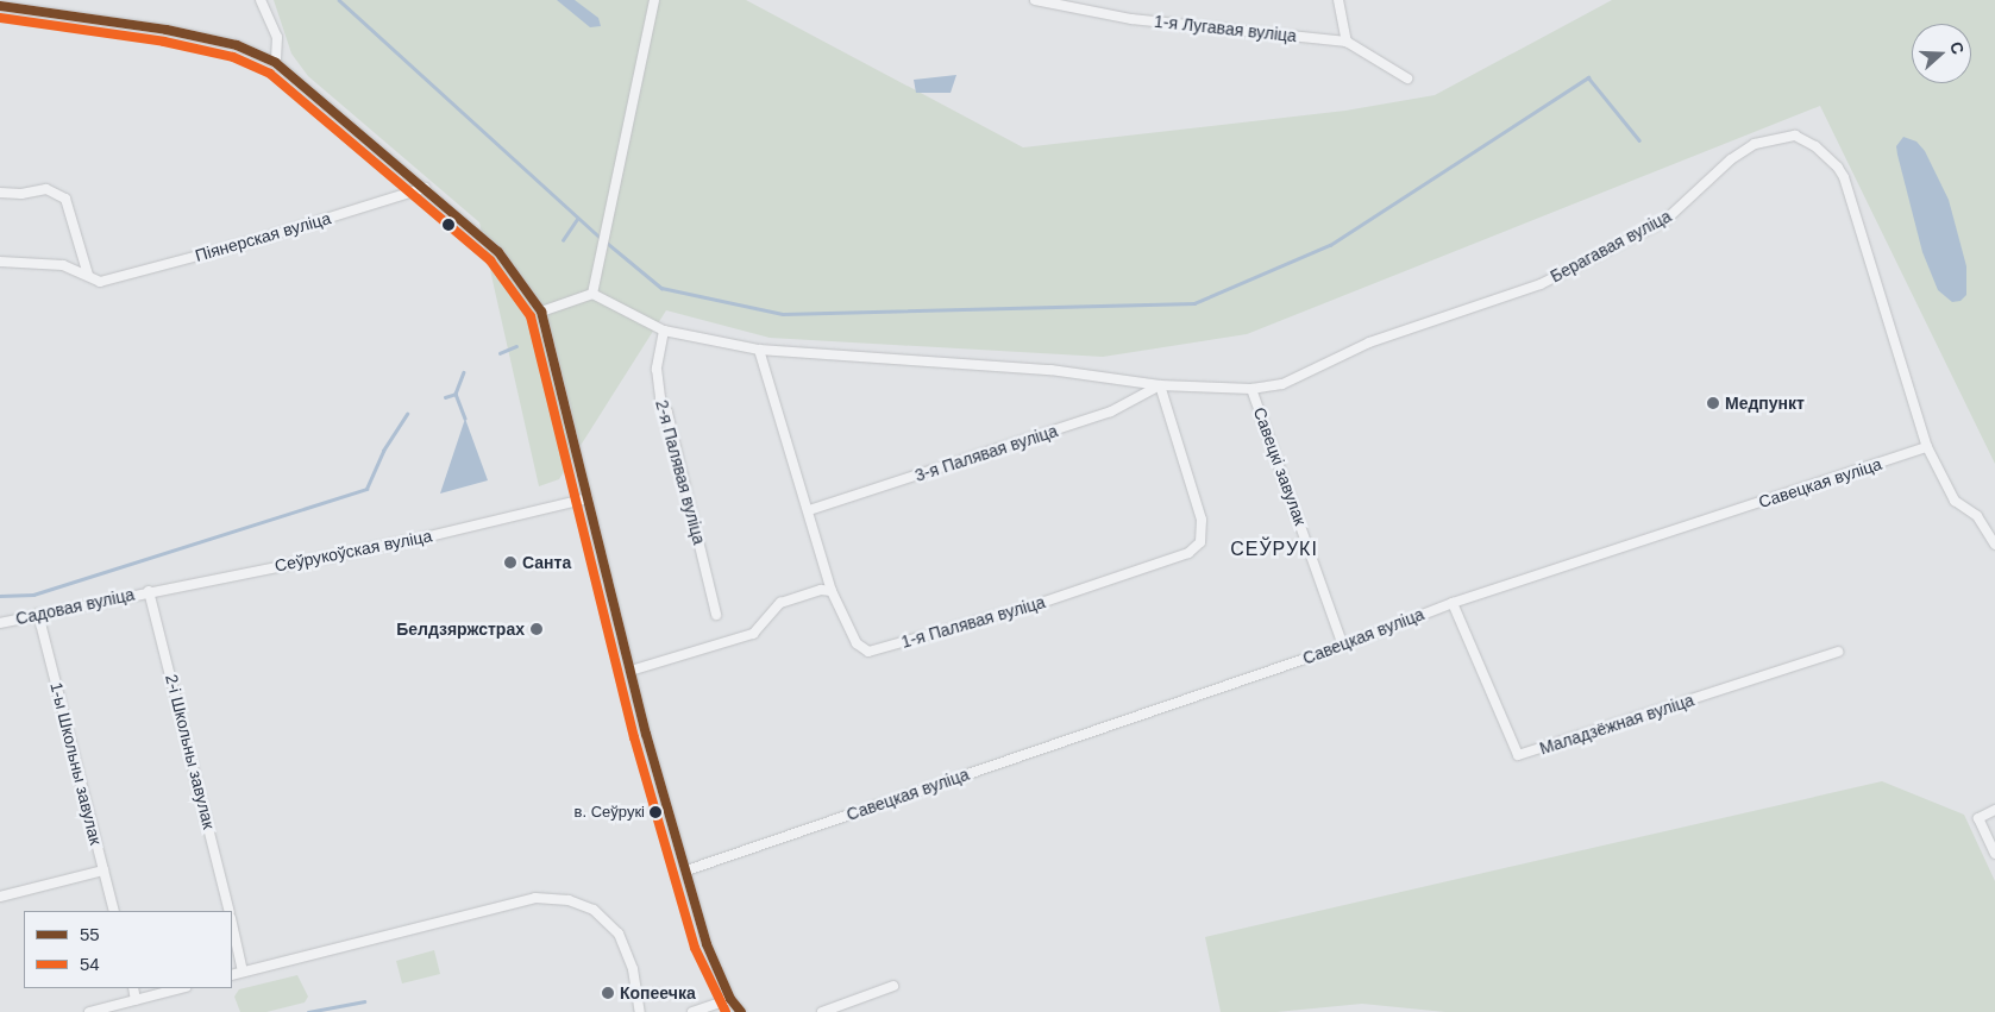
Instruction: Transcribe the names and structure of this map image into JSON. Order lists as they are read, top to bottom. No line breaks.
{"streets":{"street":["1-я Лугавая вуліца","Піянерская вуліца","Берагавая вуліца","3-я Палявая вуліца","Савецкі завулак","2-я Палявая вуліца","Савецкая вуліца","Сеўрукоўская вуліца","Садовая вуліца","1-я Палявая вуліца","Маладзёжная вуліца","2-і Школьны завулак","1-ы Школьны завулак"]},"crossings":[["Берагавая вуліца","3-я Палявая вуліца"],["Берагавая вуліца","Савецкі завулак"],["Берагавая вуліца","2-я Палявая вуліца"],["Берагавая вуліца","Савецкая вуліца"],["Берагавая вуліца","1-я Палявая вуліца"],["3-я Палявая вуліца","1-я Палявая вуліца"],["Савецкі завулак","Савецкая вуліца"],["Савецкая вуліца","Маладзёжная вуліца"],["Сеўрукоўская вуліца","Садовая вуліца"],["Сеўрукоўская вуліца","2-і Школьны завулак"],["Садовая вуліца","2-і Школьны завулак"],["Садовая вуліца","1-ы Школьны завулак"]],"districts":["СЕЎРУКІ"],"places":["Медпункт","Санта","Белдзяржстрах","в. Сеўрукі","Копеечка"],"lines":["transit line 55","transit line 54"],"legend":["55","54"],"north":"right"}
